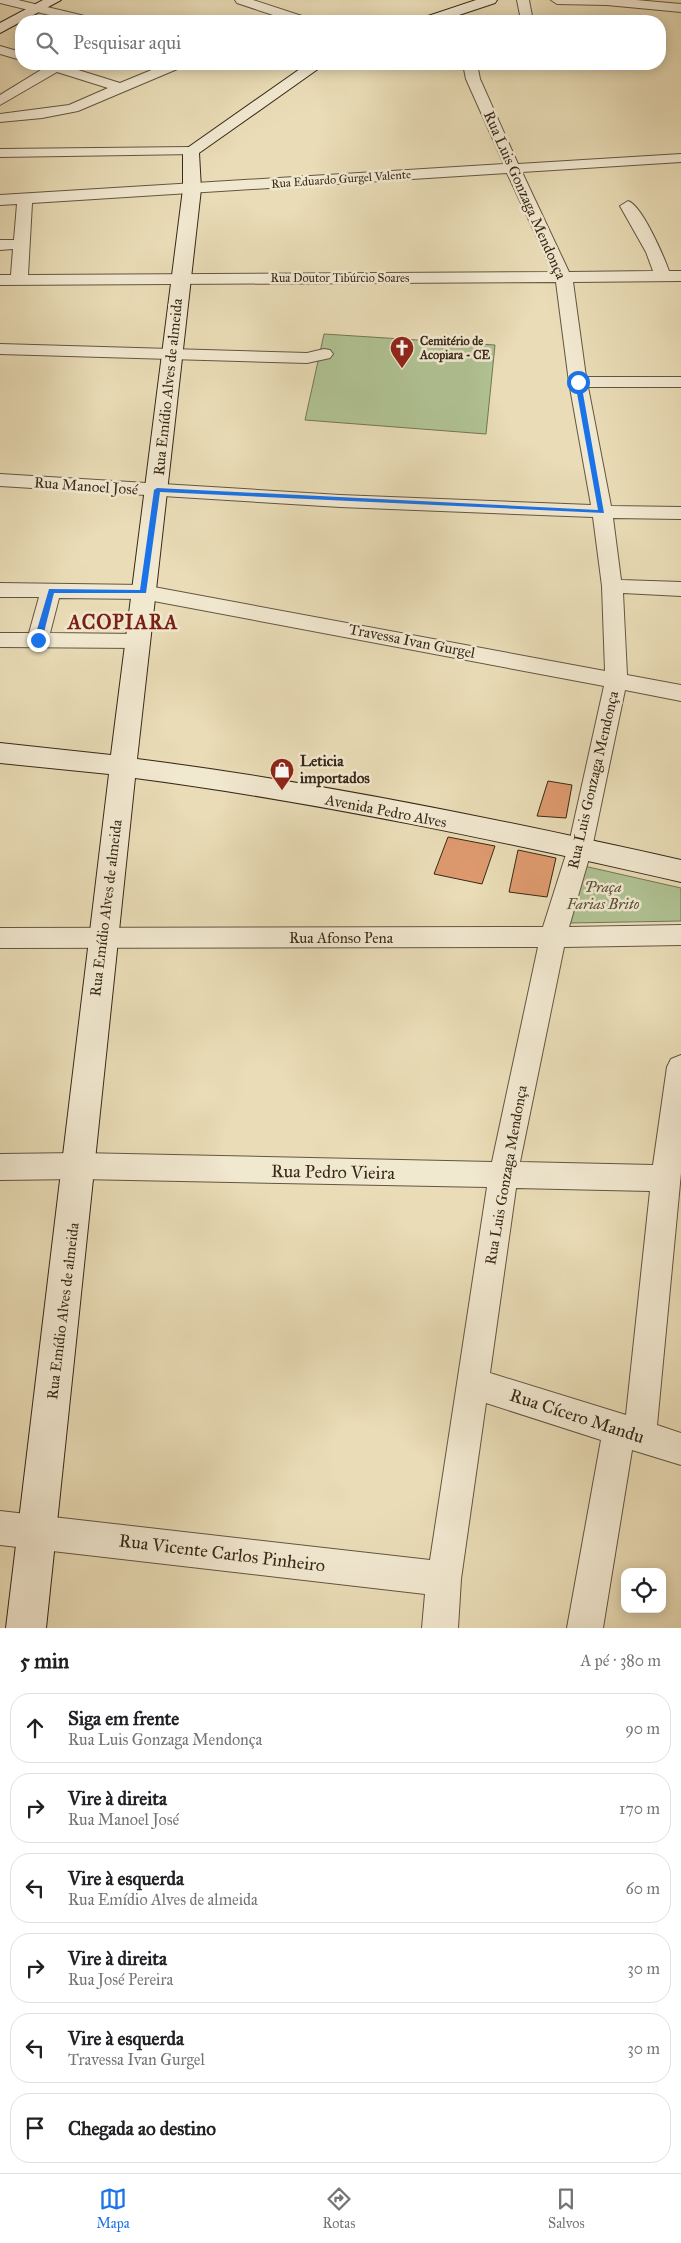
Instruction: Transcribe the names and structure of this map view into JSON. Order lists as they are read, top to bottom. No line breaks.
{"streets":{"street":["Rua Eduardo Gurgel Valente","Rua Luis Gonzaga Mendonça","Rua Doutor Tibúrcio Soares","Rua Emídio Alves de almeida","Rua Manoel José","Travessa Ivan Gurgel","Avenida Pedro Alves","Rua Afonso Pena","Rua Pedro Vieira","Rua Cícero Mandu","Rua Vicente Carlos Pinheiro"]},"crossings":[["Rua Eduardo Gurgel Valente","Rua Luis Gonzaga Mendonça"],["Rua Eduardo Gurgel Valente","Rua Emídio Alves de almeida"],["Rua Luis Gonzaga Mendonça","Rua Doutor Tibúrcio Soares"],["Rua Luis Gonzaga Mendonça","Rua Manoel José"],["Rua Luis Gonzaga Mendonça","Travessa Ivan Gurgel"],["Rua Luis Gonzaga Mendonça","Avenida Pedro Alves"],["Rua Luis Gonzaga Mendonça","Rua Afonso Pena"],["Rua Luis Gonzaga Mendonça","Rua Pedro Vieira"],["Rua Luis Gonzaga Mendonça","Rua Cícero Mandu"],["Rua Luis Gonzaga Mendonça","Rua Vicente Carlos Pinheiro"],["Rua Doutor Tibúrcio Soares","Rua Emídio Alves de almeida"],["Rua Emídio Alves de almeida","Rua Manoel José"],["Rua Emídio Alves de almeida","Travessa Ivan Gurgel"],["Rua Emídio Alves de almeida","Avenida Pedro Alves"],["Rua Emídio Alves de almeida","Rua Afonso Pena"],["Rua Emídio Alves de almeida","Rua Pedro Vieira"],["Rua Emídio Alves de almeida","Rua Vicente Carlos Pinheiro"]],"districts":["ACOPIARA"],"parks":["Praça Farias Brito"],"places":{"church":["Cemitério de Acopiara - CE"],"shop":["Leticia importados"]},"page":{"search":"Pesquisar aqui","heading":["5 min","A pé · 380 m"],"list":[["Siga em frente","Rua Luis Gonzaga Mendonça","90 m"],["Vire à direita","Rua Manoel José","170 m"],["Vire à esquerda","Rua Emídio Alves de almeida","60 m"],["Vire à direita","Rua José Pereira","30 m"],["Vire à esquerda","Travessa Ivan Gurgel","30 m"],"Chegada ao destino"],"nav":["Mapa","Rotas","Salvos"]}}
